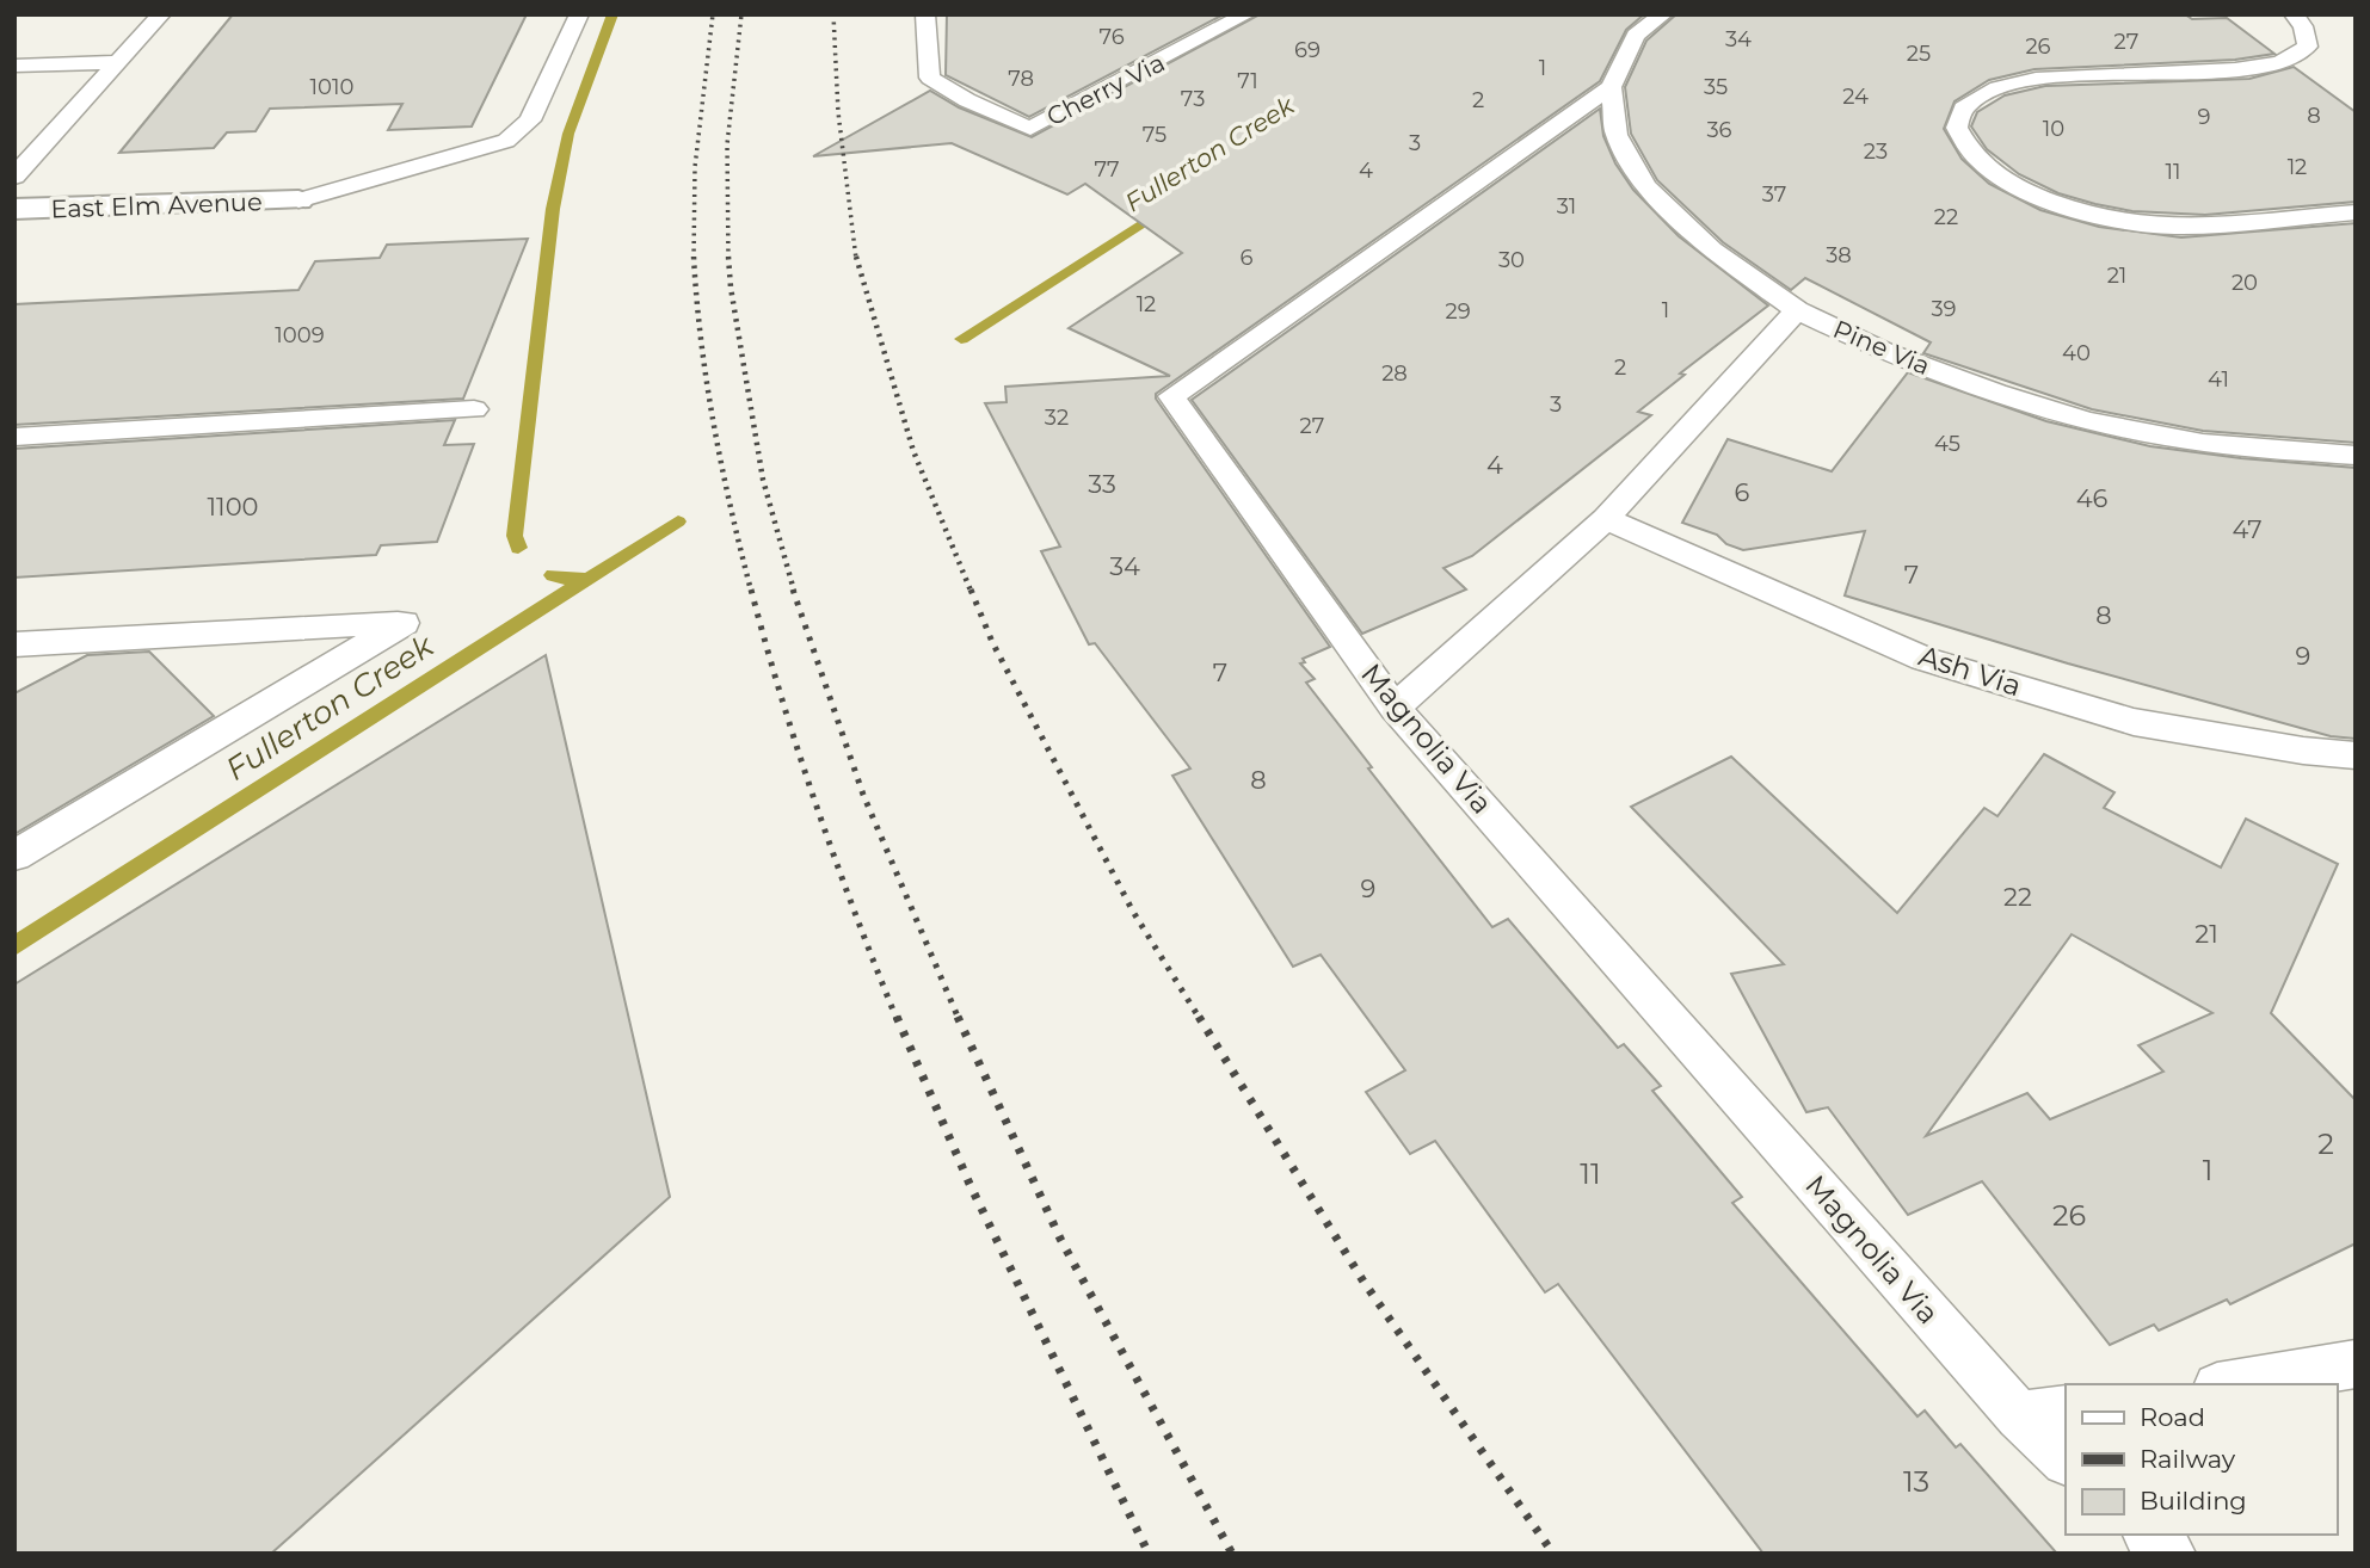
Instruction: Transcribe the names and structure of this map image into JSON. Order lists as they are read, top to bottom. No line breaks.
{"streets":{"street":["East Elm Avenue"],"lane":["Cherry Via","Pine Via","Ash Via","Magnolia Via"]},"crossings":[["Pine Via","Magnolia Via"]],"water":["Fullerton Creek"],"house_numbers":["76","34","27","26","69","25","1","78","71","1010","35","24","73","2","8","9","10","36","75","3","23","12","77","4","11","37","31","22","38","6","30","21","20","12","39","1","29","1009","40","2","28","41","3","32","27","45","4","33","6","46","1100","47","34","7","8","9","7","8","9","22","21","2","1","11","26","13"],"legend":["Road","Railway","Building"]}
